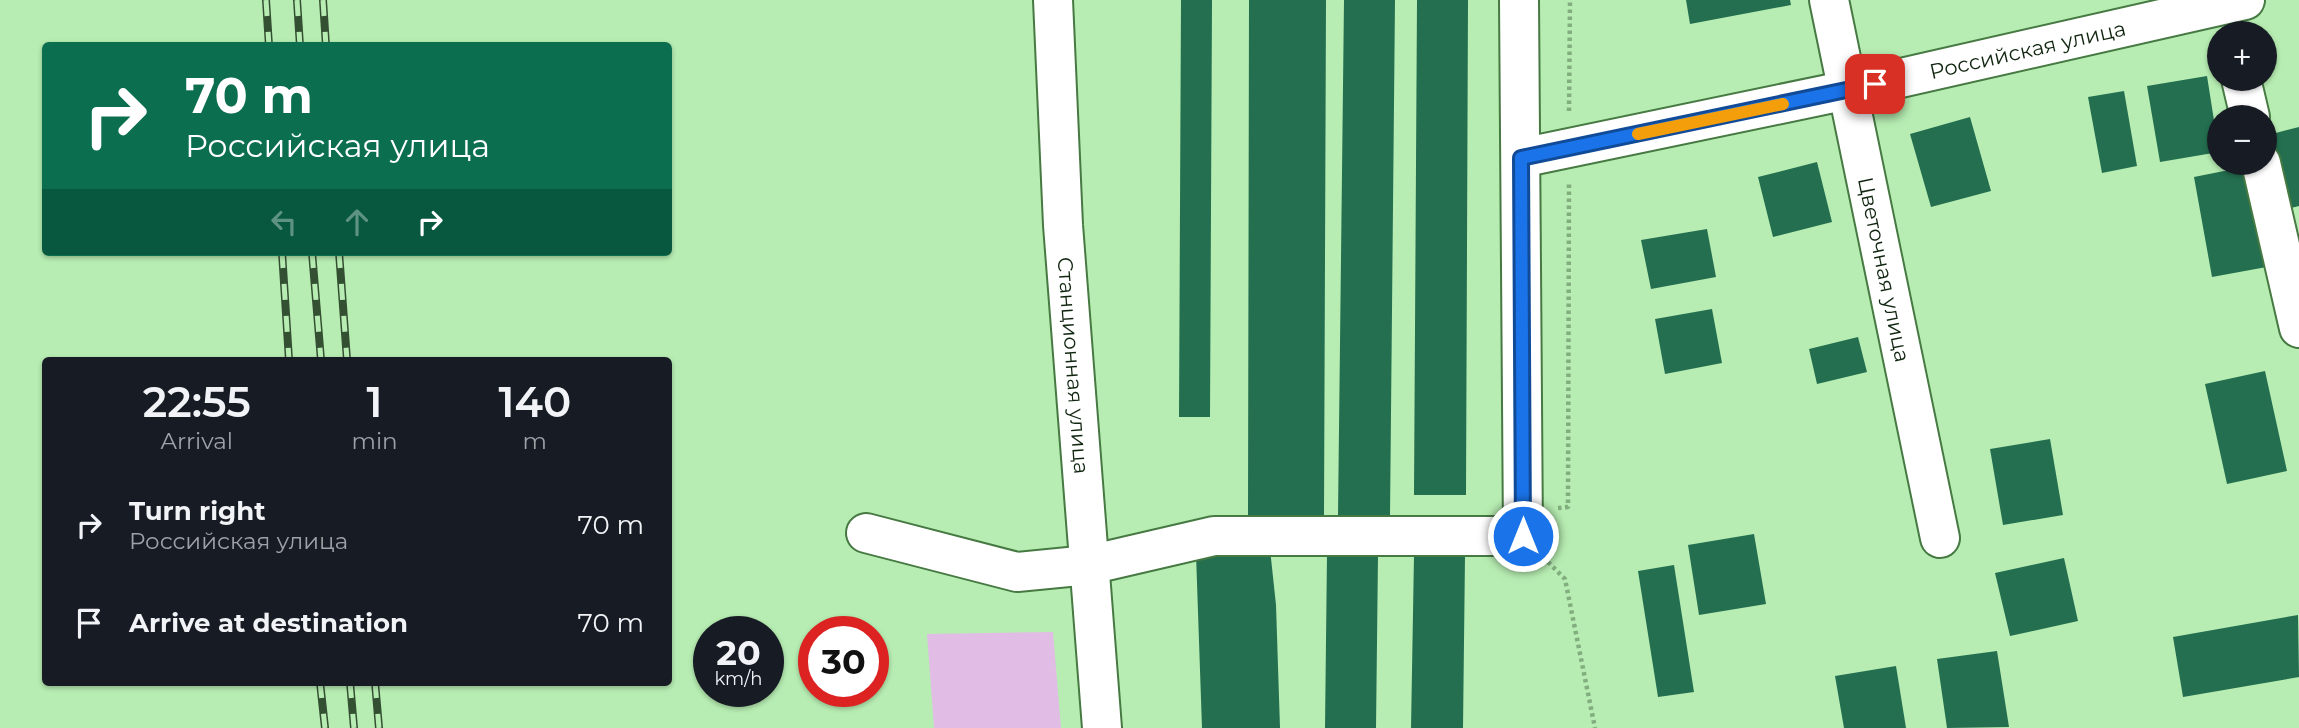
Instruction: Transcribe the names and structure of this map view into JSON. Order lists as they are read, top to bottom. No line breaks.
{"streets":{"street":["Российская улица","Цветочная улица","Станционная улица"]},"crossings":[["Российская улица","Цветочная улица"]],"page":{"map_buttons":["+","−"],"turn":["70 m","Российская улица"],"eta":["22:55","Arrival","1","min","140","m"],"list":[{"name":"Turn right","note":"Российская улица","value":"70 m"},{"name":"Arrive at destination","value":"70 m"}],"speed":"20 km/h","limit":"30"}}
